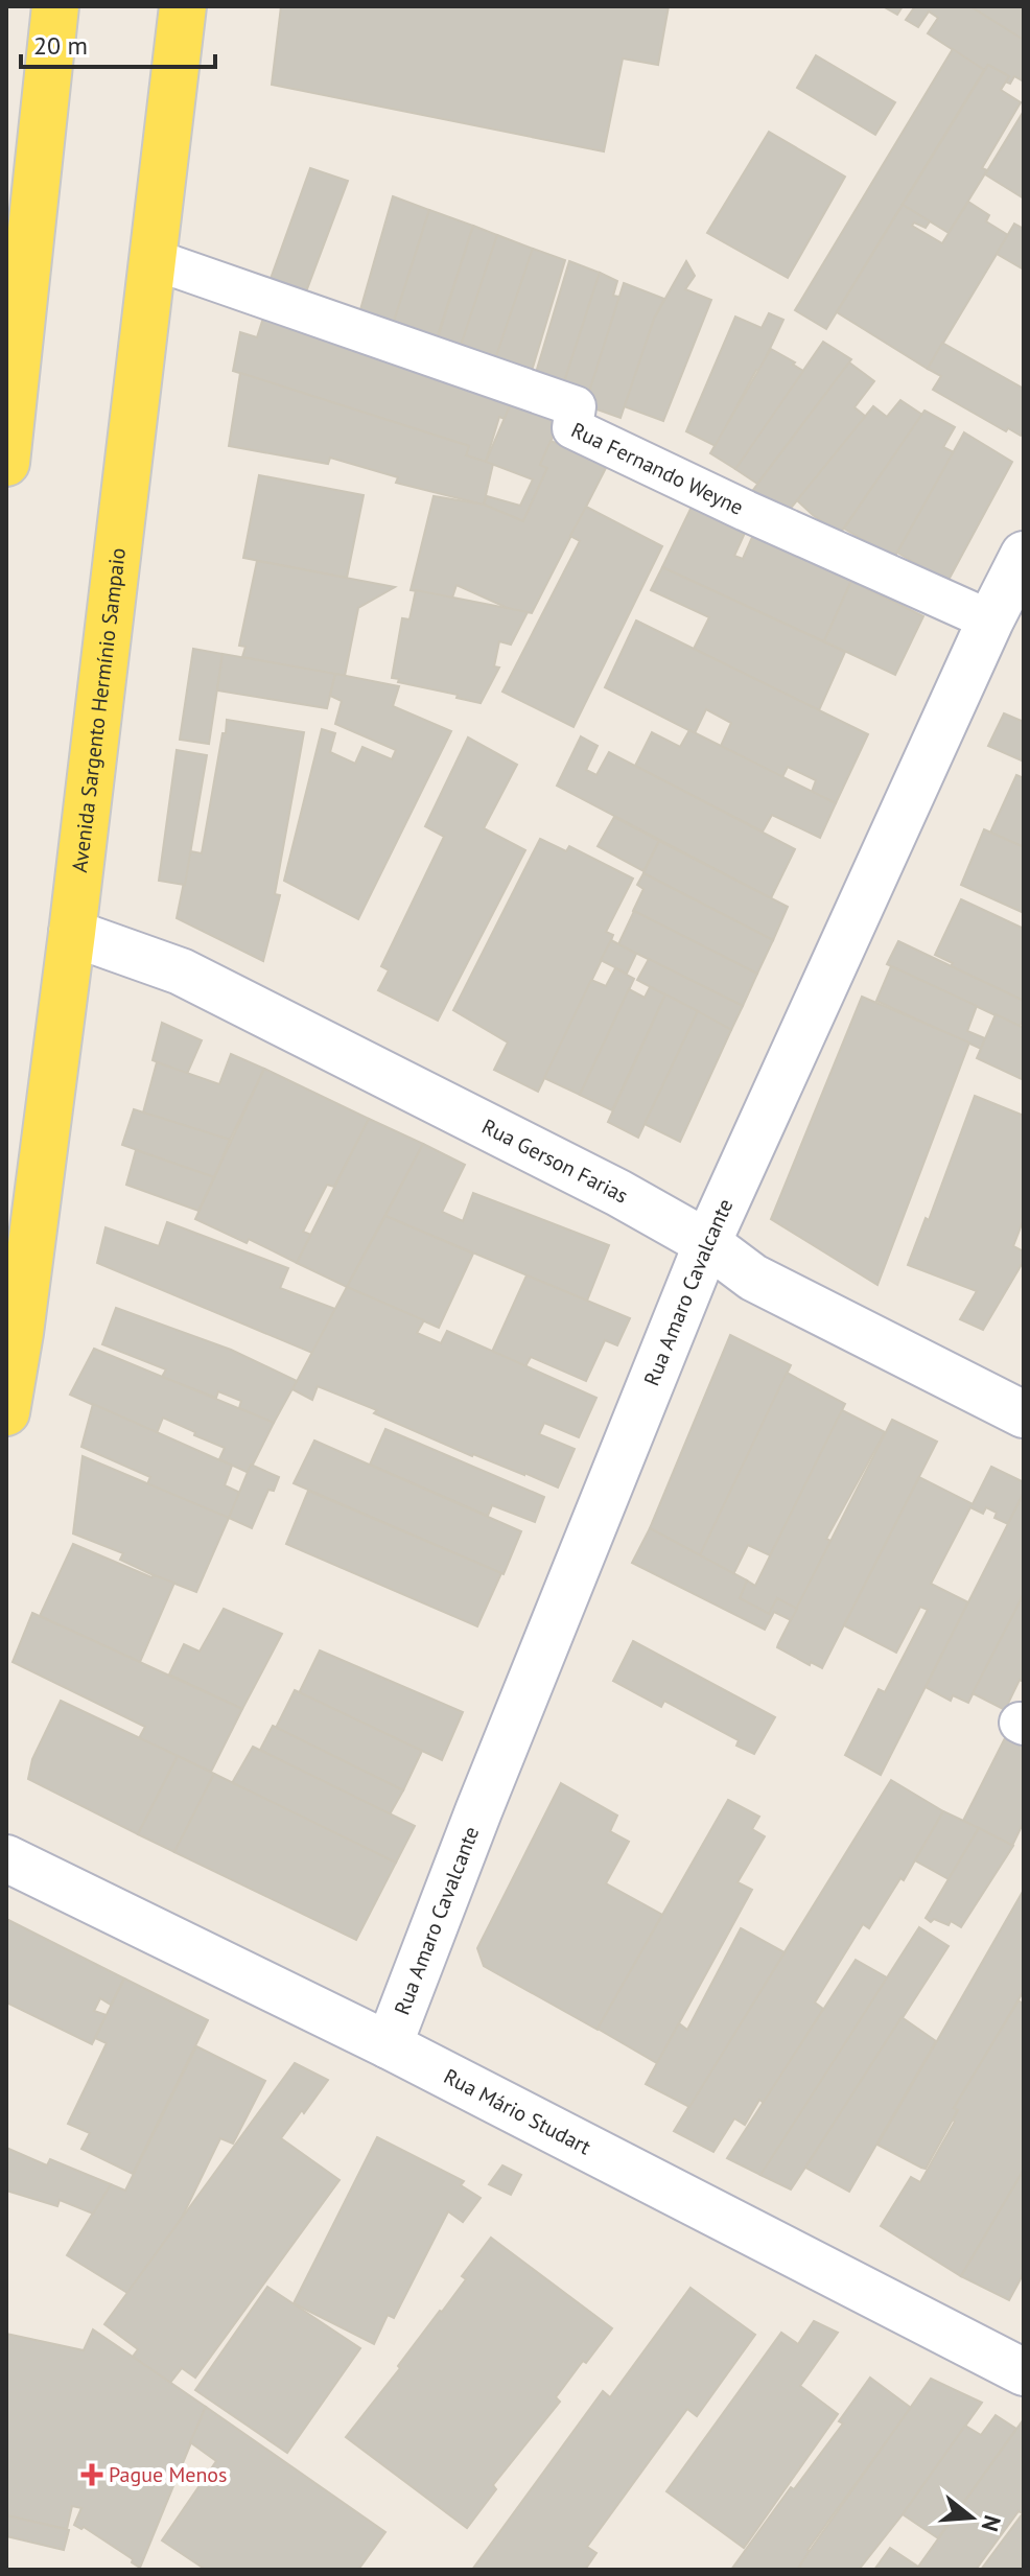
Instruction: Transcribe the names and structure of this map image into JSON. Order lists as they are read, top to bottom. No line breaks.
{"streets":{"main road":["Avenida Sargento Hermínio Sampaio"],"street":["Rua Gerson Farias","Rua Amaro Cavalcante","Rua Mário Studart"],"lane":["Rua Fernando Weyne"]},"crossings":[["Rua Fernando Weyne","Avenida Sargento Hermínio Sampaio"],["Rua Fernando Weyne","Rua Amaro Cavalcante"],["Avenida Sargento Hermínio Sampaio","Rua Gerson Farias"],["Rua Gerson Farias","Rua Amaro Cavalcante"],["Rua Amaro Cavalcante","Rua Mário Studart"]],"places":{"health":["Pague Menos"]},"scale_bar":"20 m","north":"right"}
